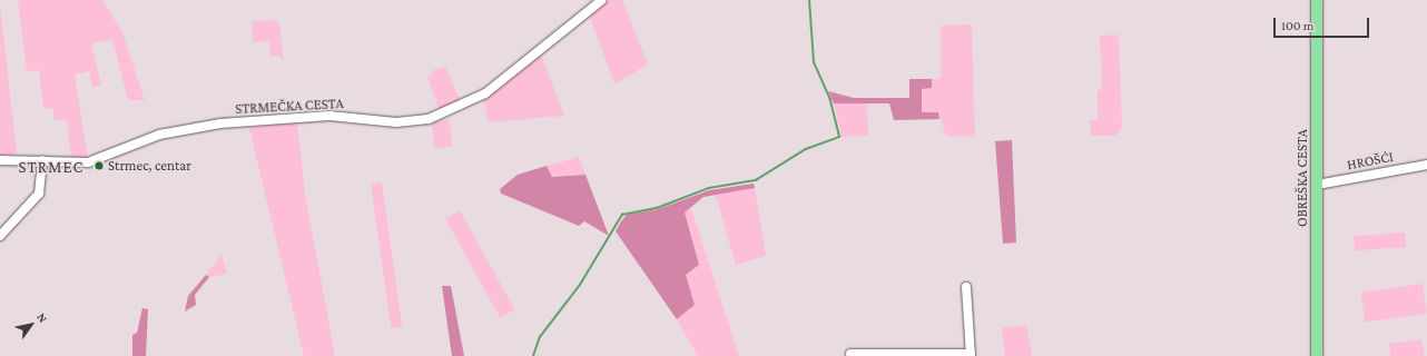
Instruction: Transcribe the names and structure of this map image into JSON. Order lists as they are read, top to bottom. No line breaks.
{"streets":{"main road":["OBREŠKA CESTA"],"street":["STRMEČKA CESTA","HROŠĆI"]},"crossings":[["HROŠĆI","OBREŠKA CESTA"]],"districts":["STRMEC"],"places":["Strmec, centar"],"scale_bar":"100 m","north":"top right"}
